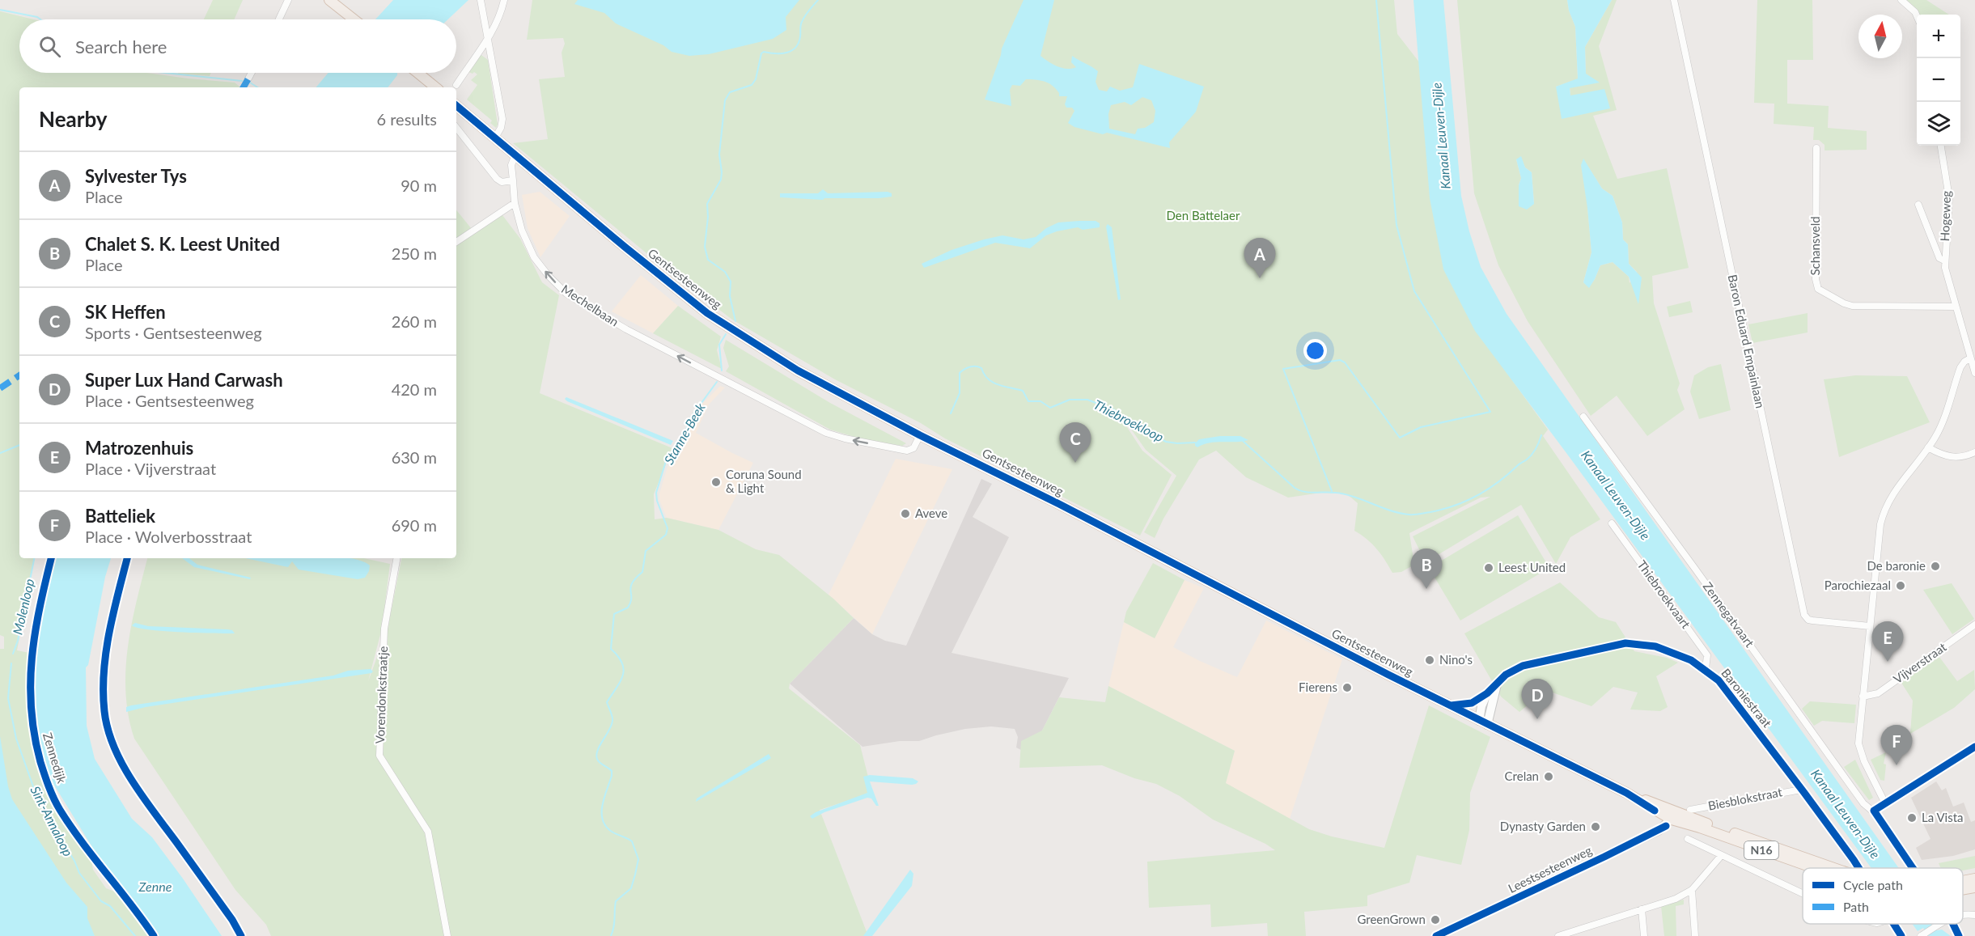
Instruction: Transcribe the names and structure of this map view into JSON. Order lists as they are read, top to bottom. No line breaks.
{"streets":{"main road":["Gentsesteenweg","Baroniestraat","N16","Leestsesteenweg"],"street":["Hogeweg","Schansveld","Mechelbaan","Baron Eduard Empainlaan","Thiebroekvaart","Zennegatvaart","Vijverstraat","Vorendonkstraatje","Biesblokstraat"],"cycle path":["Zennedijk"]},"crossings":[["Hogeweg","Schansveld"],["Gentsesteenweg","Mechelbaan"],["Gentsesteenweg","Baroniestraat"],["Gentsesteenweg","Leestsesteenweg"],["Thiebroekvaart","Baroniestraat"],["Baroniestraat","Biesblokstraat"]],"one_way":["Mechelbaan"],"water":["Kanaal Leuven-Dijle","Thiebroekloop","Stanne-Beek","Molenloop","Sint-Annaloop","Zenne"],"parks":["Den Battelaer"],"places":["Coruna Sound & Light","Aveve","De baronie","Leest United","Parochiezaal","Nino's","Fierens","Crelan","La Vista","Dynasty Garden","GreenGrown"],"legend":["Cycle path","Path"],"north":"top","page":{"map_buttons":["+","−"],"search":"Search here","heading":["Nearby","6 results"],"list":[{"mark":"A","name":"Sylvester Tys","note":"Place","value":"90 m"},{"mark":"B","name":"Chalet S. K. Leest United","note":"Place","value":"250 m"},{"mark":"C","name":"SK Heffen","note":"Sports · Gentsesteenweg","value":"260 m"},{"mark":"D","name":"Super Lux Hand Carwash","note":"Place · Gentsesteenweg","value":"420 m"},{"mark":"E","name":"Matrozenhuis","note":"Place · Vijverstraat","value":"630 m"},{"mark":"F","name":"Batteliek","note":"Place · Wolverbosstraat","value":"690 m"}],"pins":["A","C","B","E","D","F"]}}
